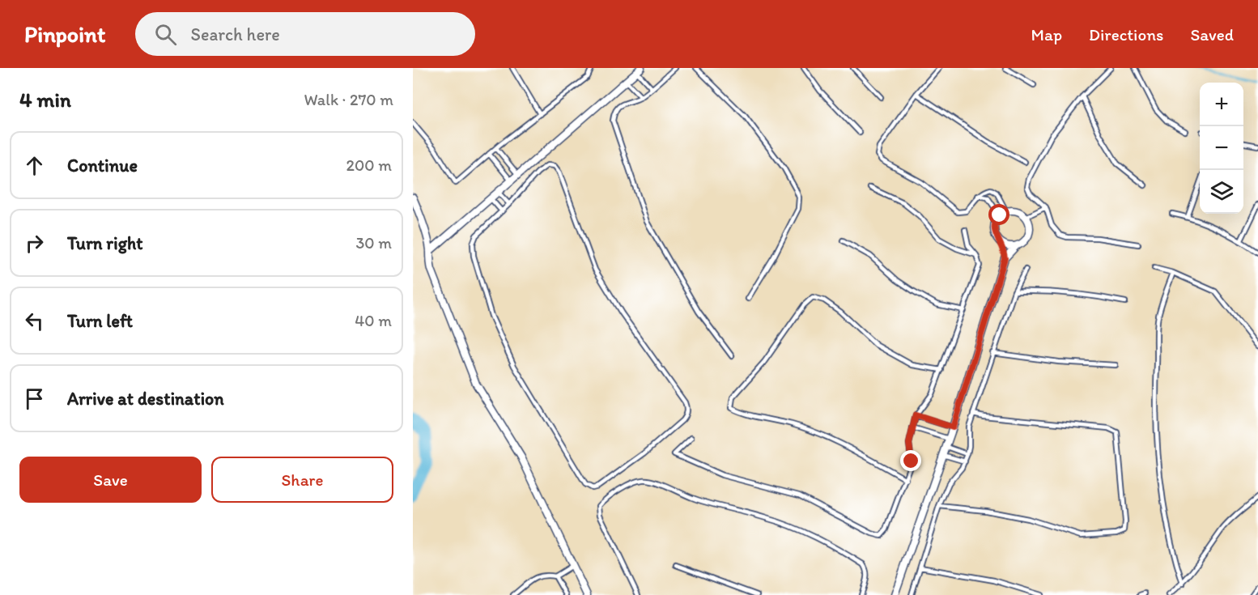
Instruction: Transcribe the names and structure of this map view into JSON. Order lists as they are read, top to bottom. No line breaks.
{"page":{"header":"Pinpoint","search":"Search here","nav":["Map","Directions","Saved"],"heading":["4 min","Walk · 270 m"],"map_buttons":["+","−"],"list":[["Continue","200 m"],["Turn right","30 m"],["Turn left","40 m"],"Arrive at destination"],"buttons":["Save","Share"]}}
